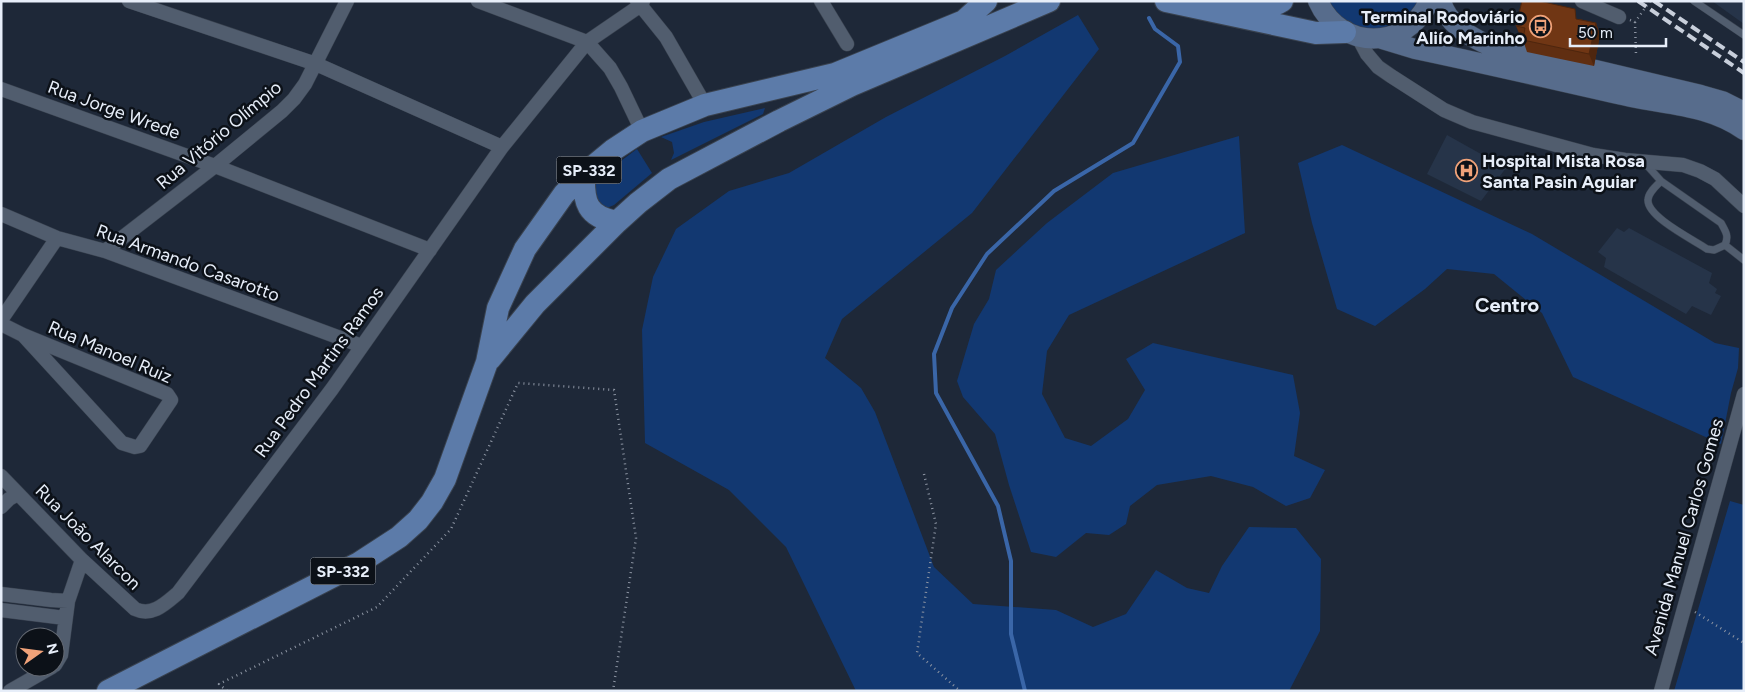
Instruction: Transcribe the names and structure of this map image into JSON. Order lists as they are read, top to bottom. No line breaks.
{"streets":{"main road":["SP-332"],"street":["Rua Jorge Wrede","Rua Vitório Olímpio","Rua Armando Casarotto","Rua Manoel Ruiz","Rua Pedro Martins Ramos","Rua João Alarcon","Avenida Manuel Carlos Gomes"]},"crossings":[["Rua Jorge Wrede","Rua Vitório Olímpio"],["Rua Jorge Wrede","Rua Pedro Martins Ramos"],["Rua Vitório Olímpio","Rua Armando Casarotto"],["Rua Armando Casarotto","Rua Pedro Martins Ramos"],["Rua Pedro Martins Ramos","Rua João Alarcon"]],"districts":["Centro"],"places":{"bus stop":["Terminal Rodoviário Aliío Marinho"],"hospital":["Hospital Mista Rosa Santa Pasin Aguiar"]},"scale_bar":"50 m","north":"right"}
